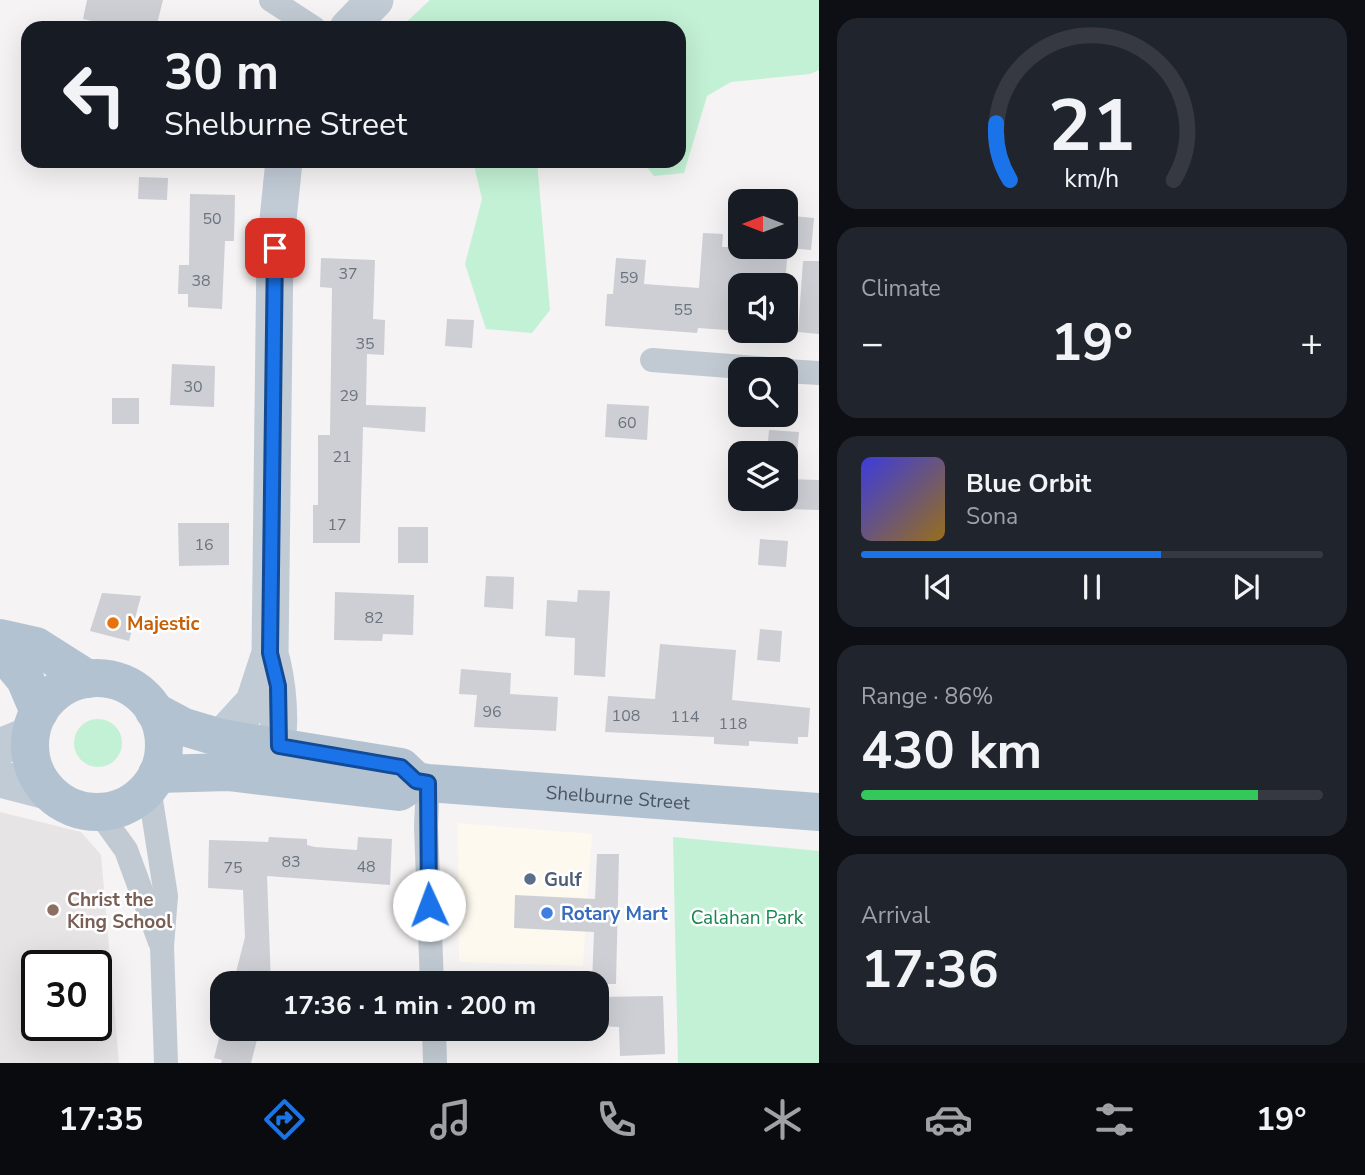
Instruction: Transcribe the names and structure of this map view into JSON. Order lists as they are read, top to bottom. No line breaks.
{"streets":{"main road":["Shelburne Street"]},"parks":["Calahan Park"],"places":["Majestic","Gulf","Christ the King School","Rotary Mart"],"house_numbers":["50","37","59","38","55","35","30","29","60","21","17","16","82","96","108","114","118","83","48","75"],"north":"left","page":{"turn":["30 m","Shelburne Street"],"tile":["Climate",["Range · 86%","430 km"],["Arrival","17:36"]],"heat":["−","19°","+"],"song":["Blue Orbit","Sona"],"limit":"30","trip":"17:36 · 1 min · 200 m","tabs":["17:35","19°"],"gauge":["21","km/h"]}}
